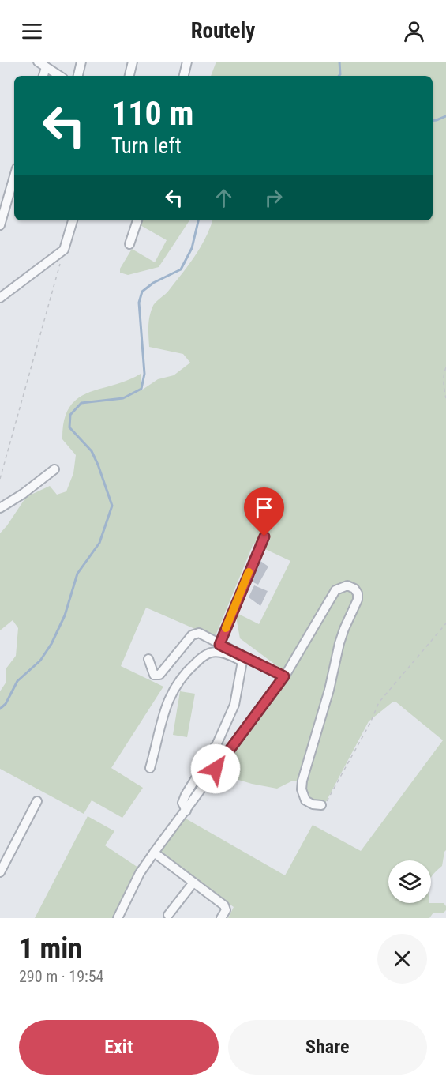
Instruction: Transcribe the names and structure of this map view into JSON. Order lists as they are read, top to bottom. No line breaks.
{"page":{"header":"Routely","turn":["110 m","Turn left"],"heading":["1 min","290 m · 19:54"],"buttons":["Exit","Share"]}}
